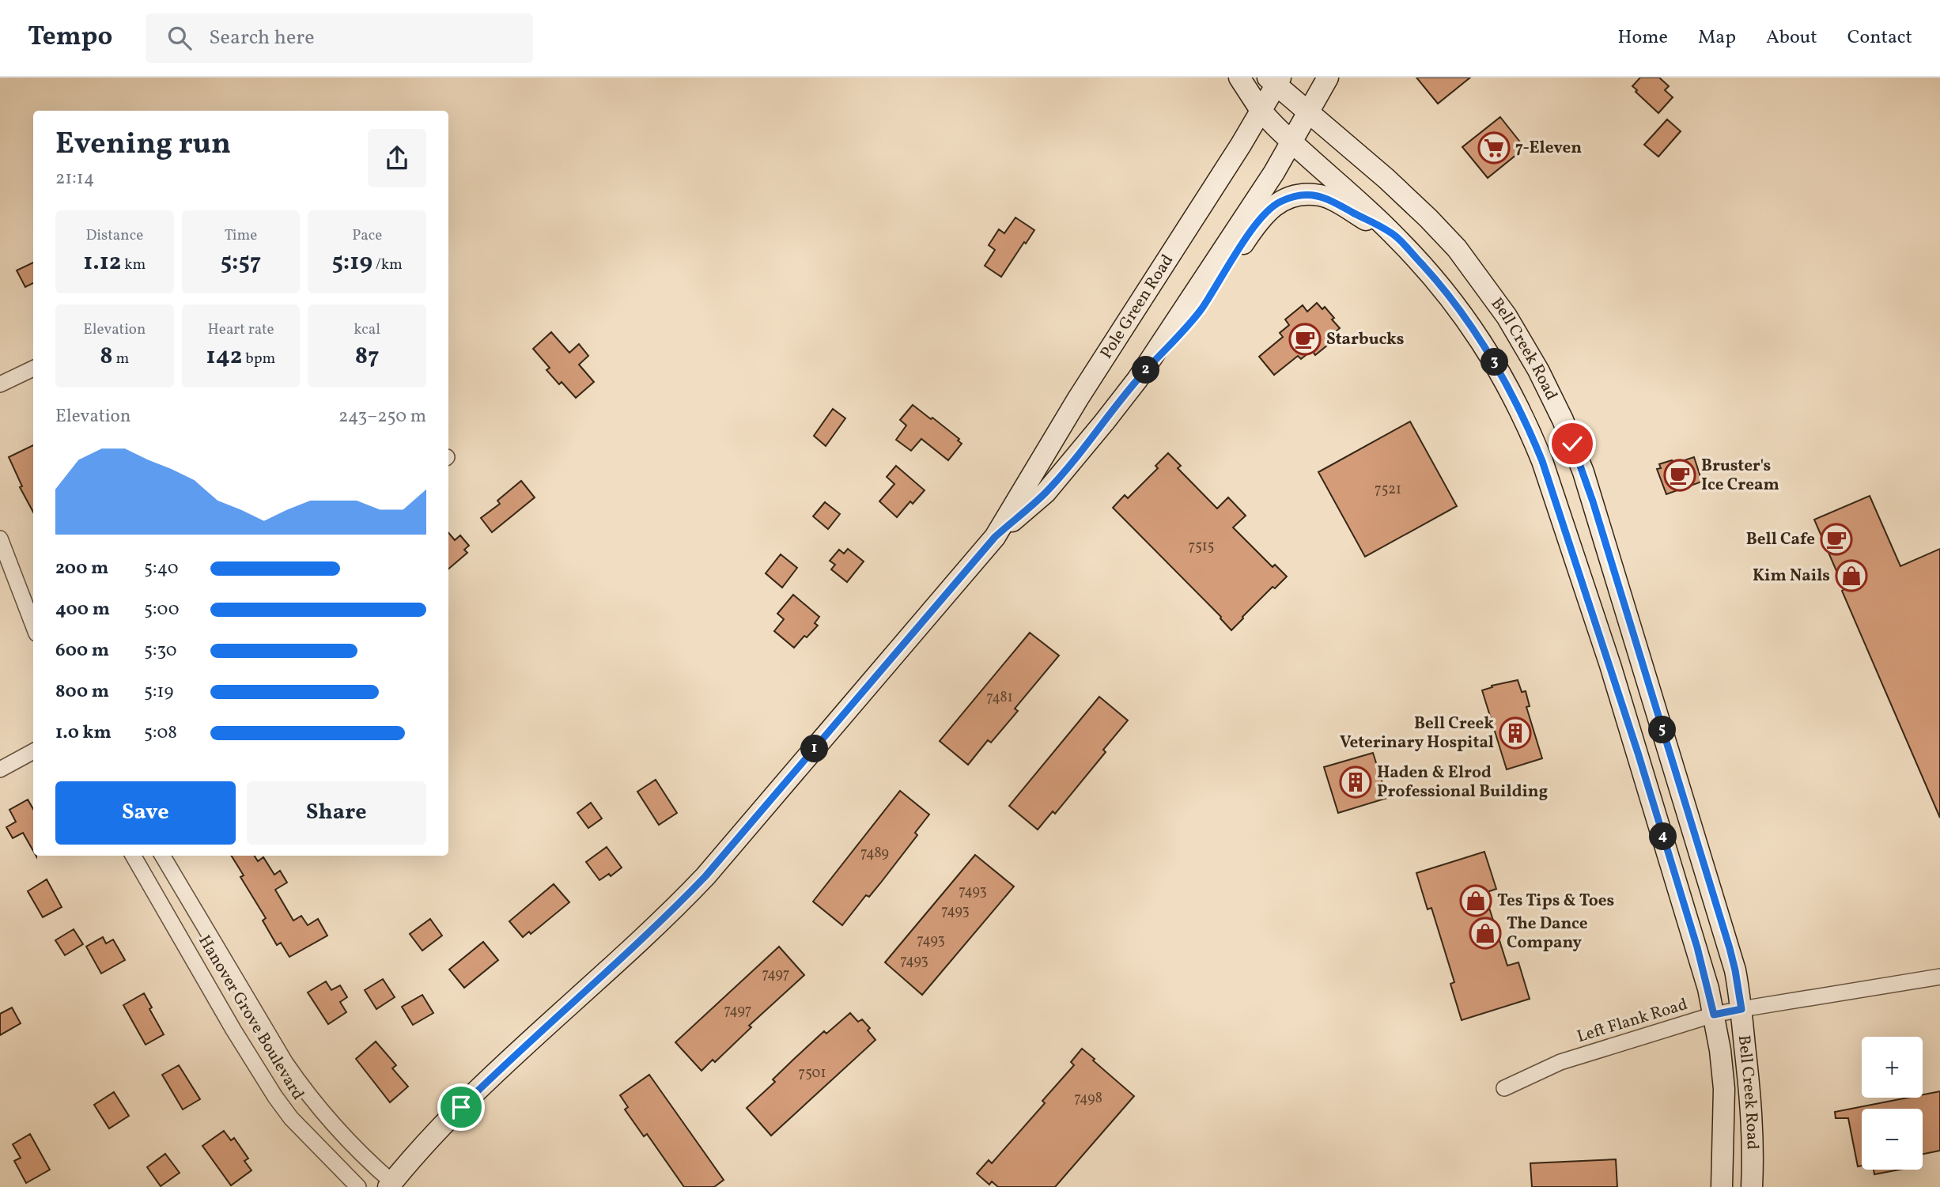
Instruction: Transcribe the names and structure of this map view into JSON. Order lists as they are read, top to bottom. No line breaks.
{"streets":{"street":["Pole Green Road","Bell Creek Road","Hanover Grove Boulevard","Left Flank Road"]},"crossings":[["Pole Green Road","Bell Creek Road"],["Pole Green Road","Hanover Grove Boulevard"],["Bell Creek Road","Left Flank Road"]],"places":{"supermarket":["7-Eleven"],"cafe":["Starbucks","Bruster's Ice Cream","Bell Cafe"],"shop":["Kim Nails","Tes Tips & Toes","The Dance Company"],"building":["Bell Creek Veterinary Hospital","Haden & Elrod Professional Building"]},"house_numbers":["7521","7515","7481","7489","7493","7493","7493","7493","7497","7497","7501","7498"],"page":{"header":"Tempo","search":"Search here","nav":["Home","Map","About","Contact"],"heading":["Evening run","21:14"],"stats":[["Distance","1.12 km"],["Time","5:57"],["Pace","5:19 /km"],["Elevation","8 m"],["Heart rate","142 bpm"],["kcal","87"]],"pins":["3","2","5","1","4"],"chart":["Elevation","243–250 m"],"list":[{"name":"200 m","note":"5:40"},{"name":"400 m","note":"5:00"},{"name":"600 m","note":"5:30"},{"name":"800 m","note":"5:19"},{"name":"1.0 km","note":"5:08"}],"buttons":["Save","Share"],"map_buttons":["+","−"]}}
